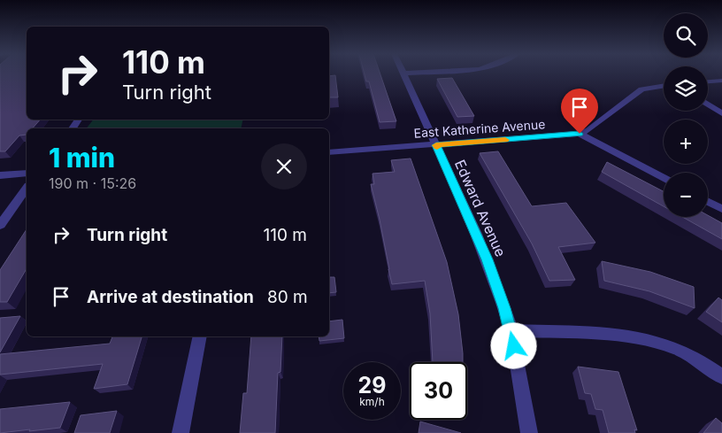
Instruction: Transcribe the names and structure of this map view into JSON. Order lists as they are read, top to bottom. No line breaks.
{"streets":{"street":["East Katherine Avenue","Edward Avenue"]},"crossings":[["East Katherine Avenue","Edward Avenue"]],"page":{"map_buttons":["+","−"],"turn":["110 m","Turn right"],"heading":["1 min","190 m · 15:26"],"list":[{"name":"Turn right","value":"110 m"},{"name":"Arrive at destination","value":"80 m"}],"speed":"29 km/h","limit":"30"}}
